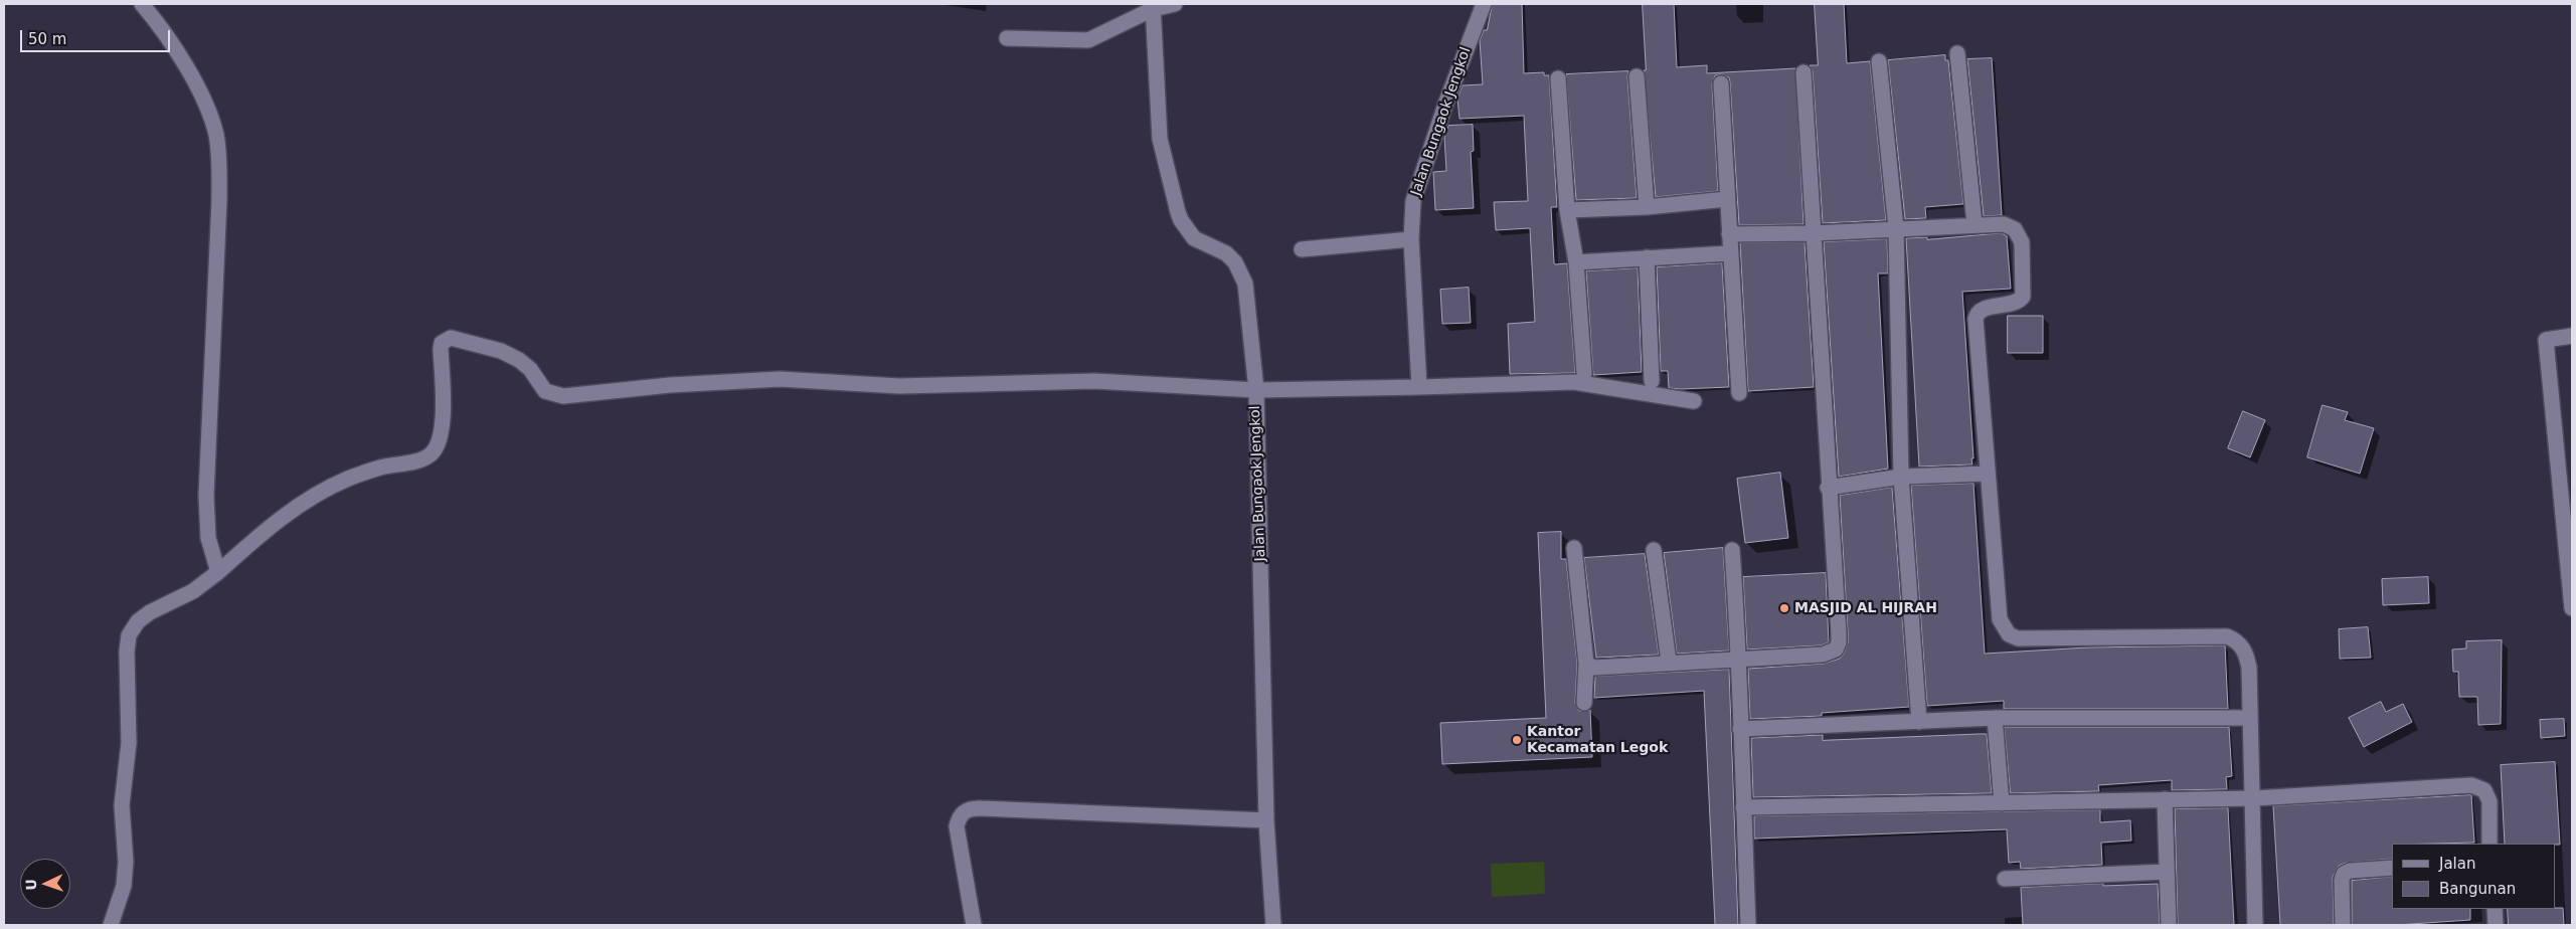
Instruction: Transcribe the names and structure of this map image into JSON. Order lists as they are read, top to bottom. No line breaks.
{"streets":{"street":["Jalan Bungaok Jengkol"]},"places":["MASJID AL HIJRAH","Kantor Kecamatan Legok"],"legend":["Jalan","Bangunan"],"scale_bar":"50 m","north":"left"}
